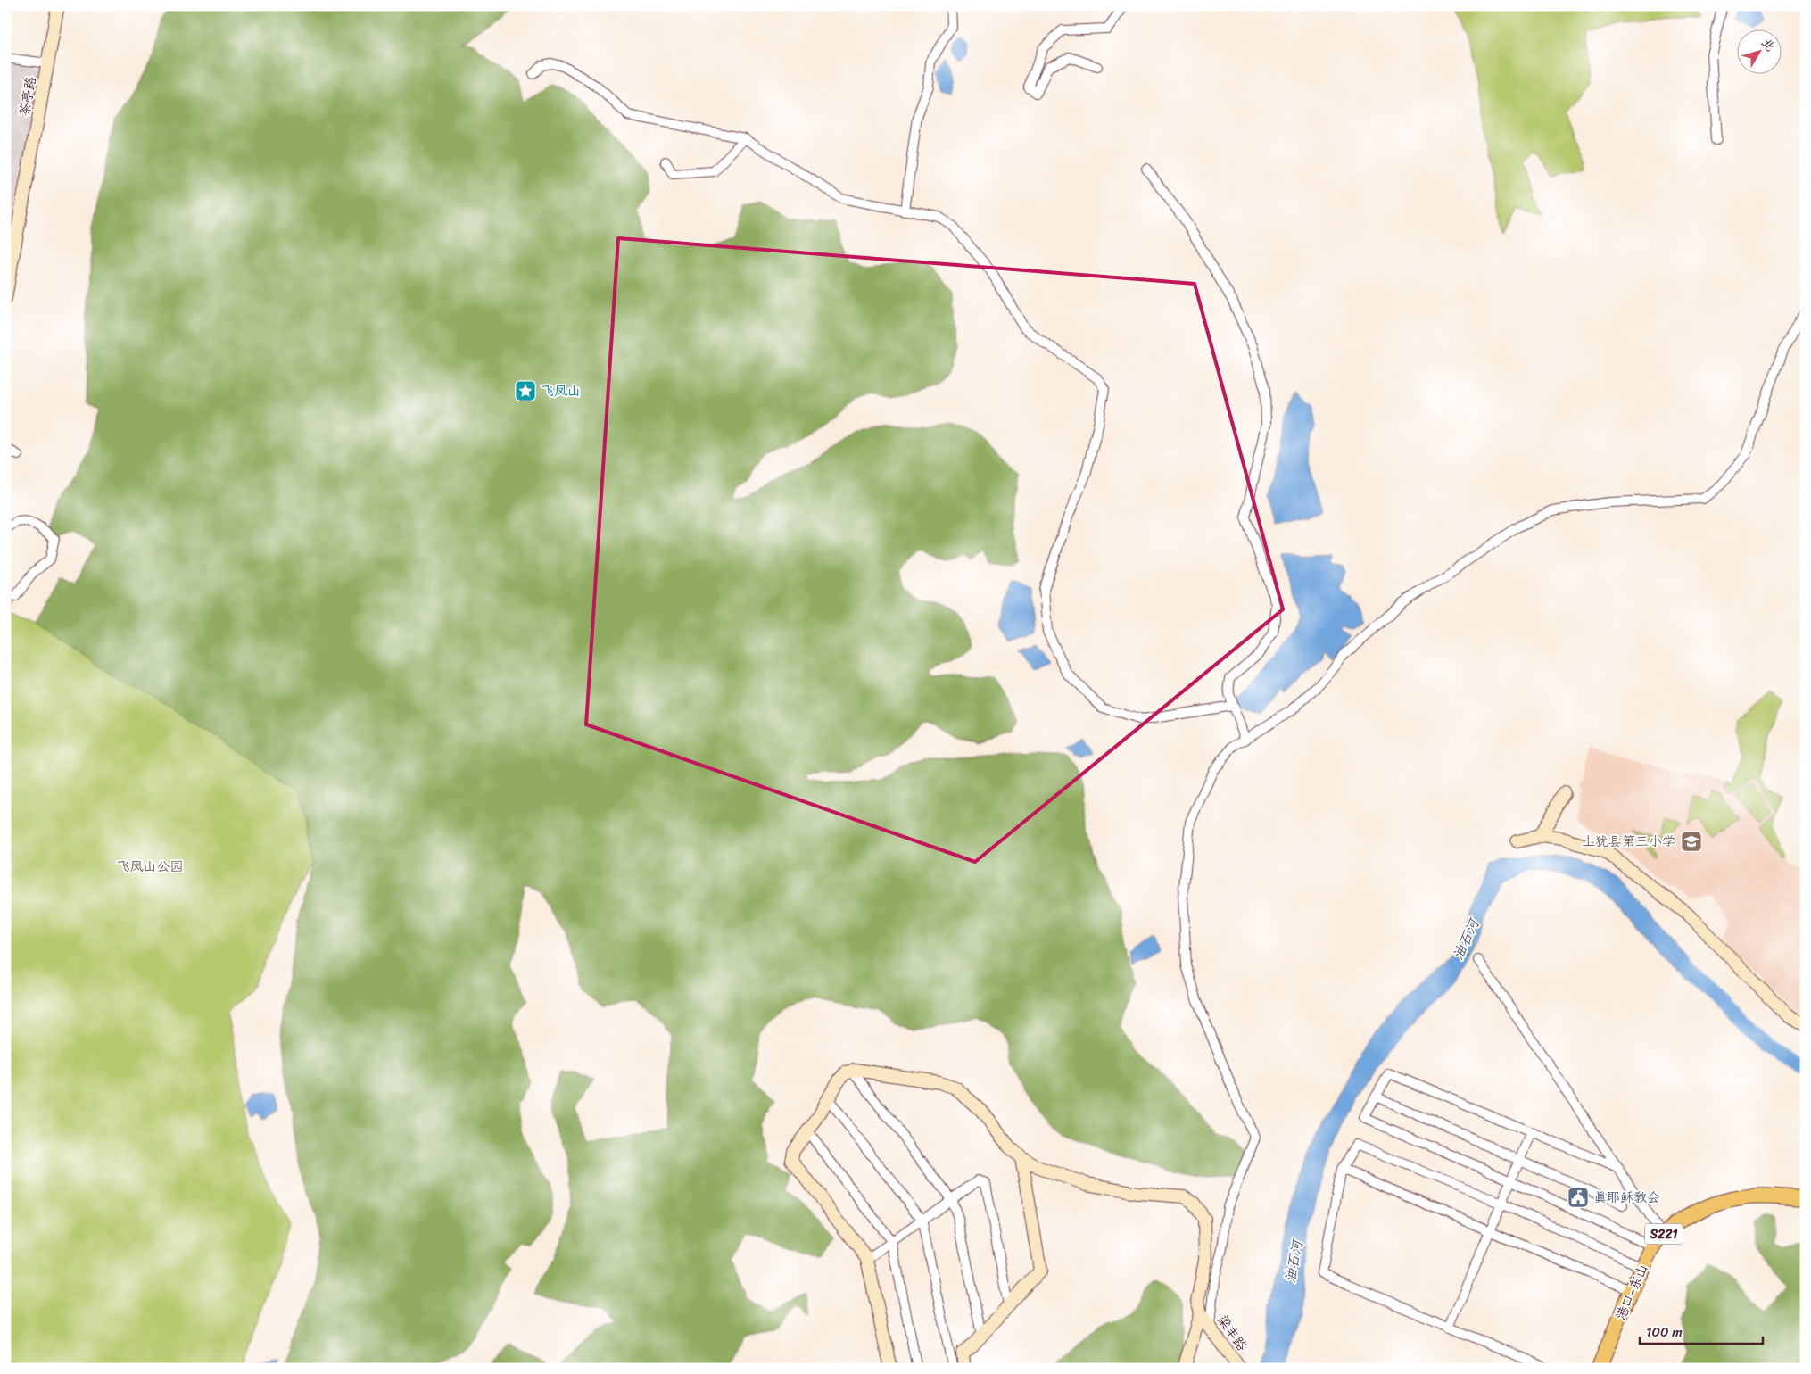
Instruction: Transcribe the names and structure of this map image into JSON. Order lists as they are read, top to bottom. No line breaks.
{"streets":{"main road":["S221","港口-东山"],"street":["茶亭路","梁丰路"]},"water":["油石河"],"parks":["飞凤山公园"],"places":{"place":["飞凤山"],"school or university":["上犹县第三小学"],"public building":["真耶稣教会"]},"scale_bar":"100 m","north":"top right"}
